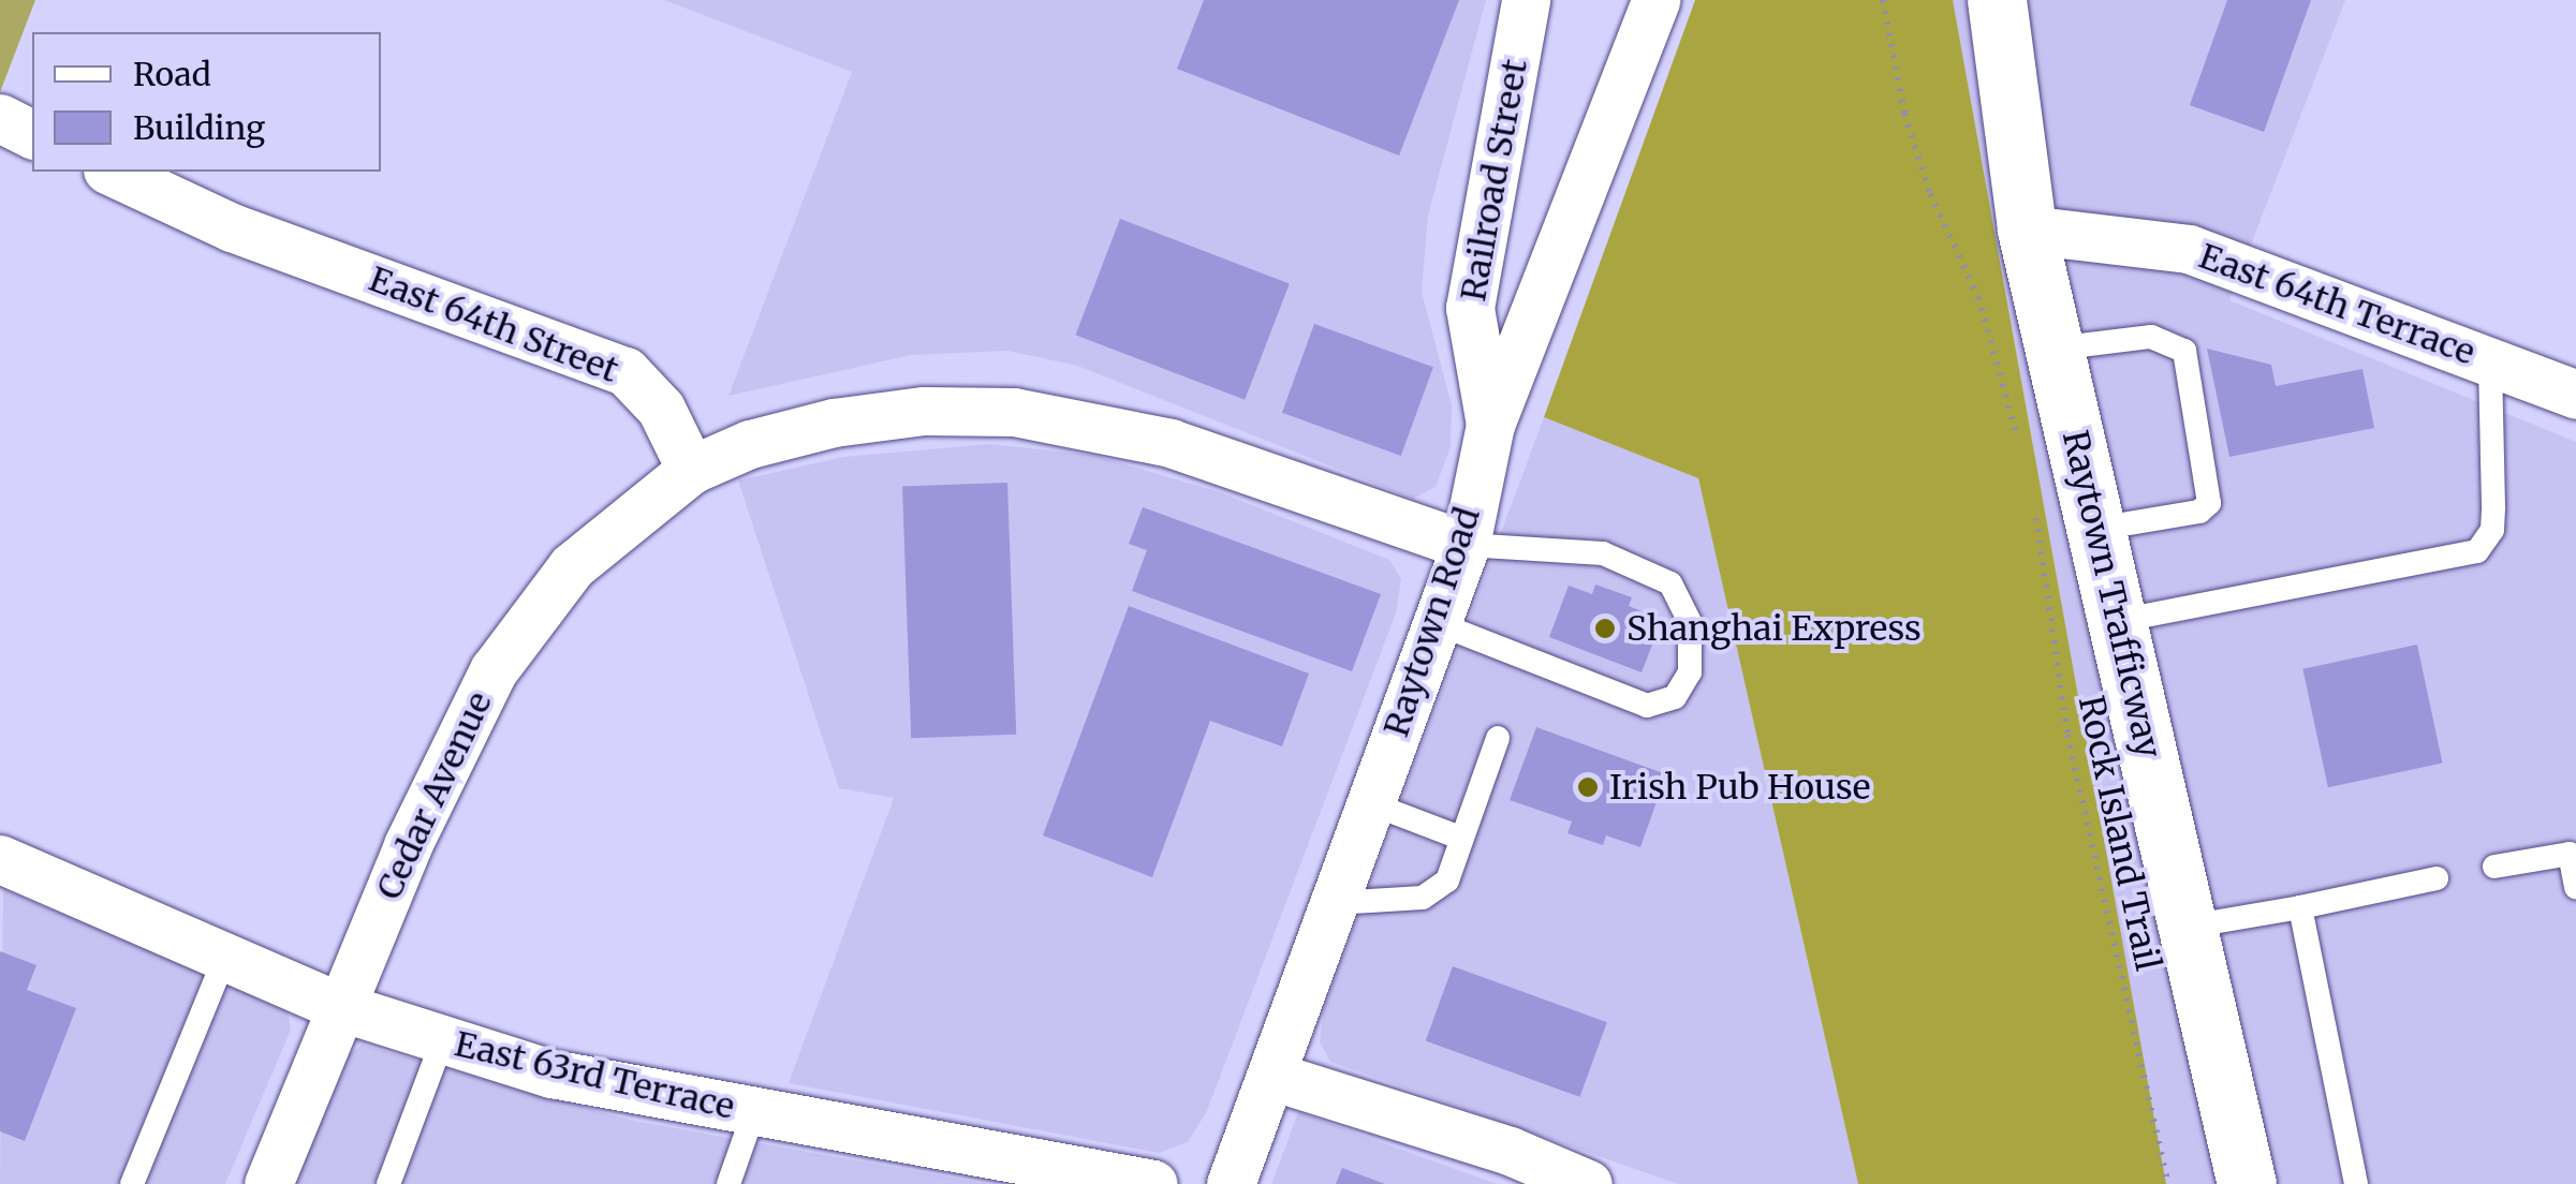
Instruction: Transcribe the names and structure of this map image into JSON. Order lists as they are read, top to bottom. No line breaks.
{"streets":{"main road":["Raytown Trafficway"],"street":["Railroad Street","East 64th Terrace","East 64th Street","Raytown Road","Cedar Avenue","East 63rd Terrace"],"path":["Rock Island Trail"]},"crossings":[["Railroad Street","Raytown Road"],["East 64th Terrace","Raytown Trafficway"],["East 64th Street","Cedar Avenue"],["Cedar Avenue","East 63rd Terrace"]],"places":["Shanghai Express","Irish Pub House"],"legend":["Road","Building"]}
